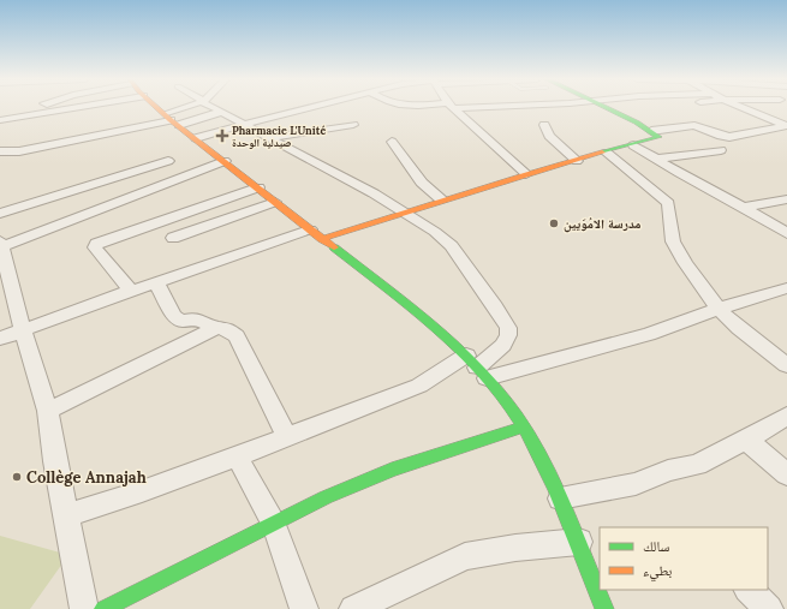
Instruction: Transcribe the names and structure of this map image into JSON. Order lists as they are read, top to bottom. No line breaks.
{"places":{"health":["Pharmacie L'Unité صيدلية الوحدة"],"other":["مدرسة الامُوَيين","Collège Annajah"]},"legend":["سالك","بطيء"]}
